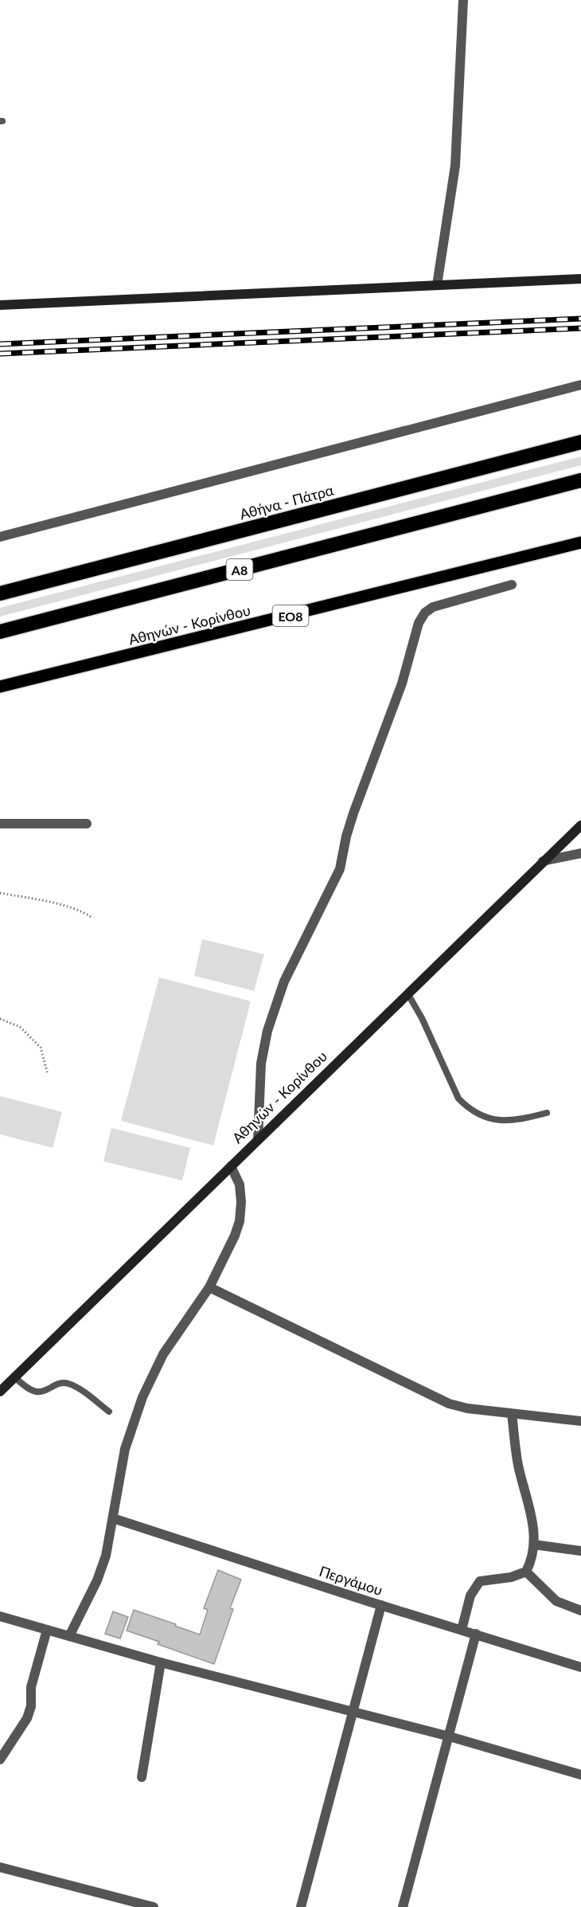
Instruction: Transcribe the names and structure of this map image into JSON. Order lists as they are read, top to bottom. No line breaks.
{"streets":{"highway":["Αθήνα - Πάτρα","Α8"],"main road":["ΕΟ8","Αθηνών - Κορίνθου"],"street":["Περγάμου"]}}
